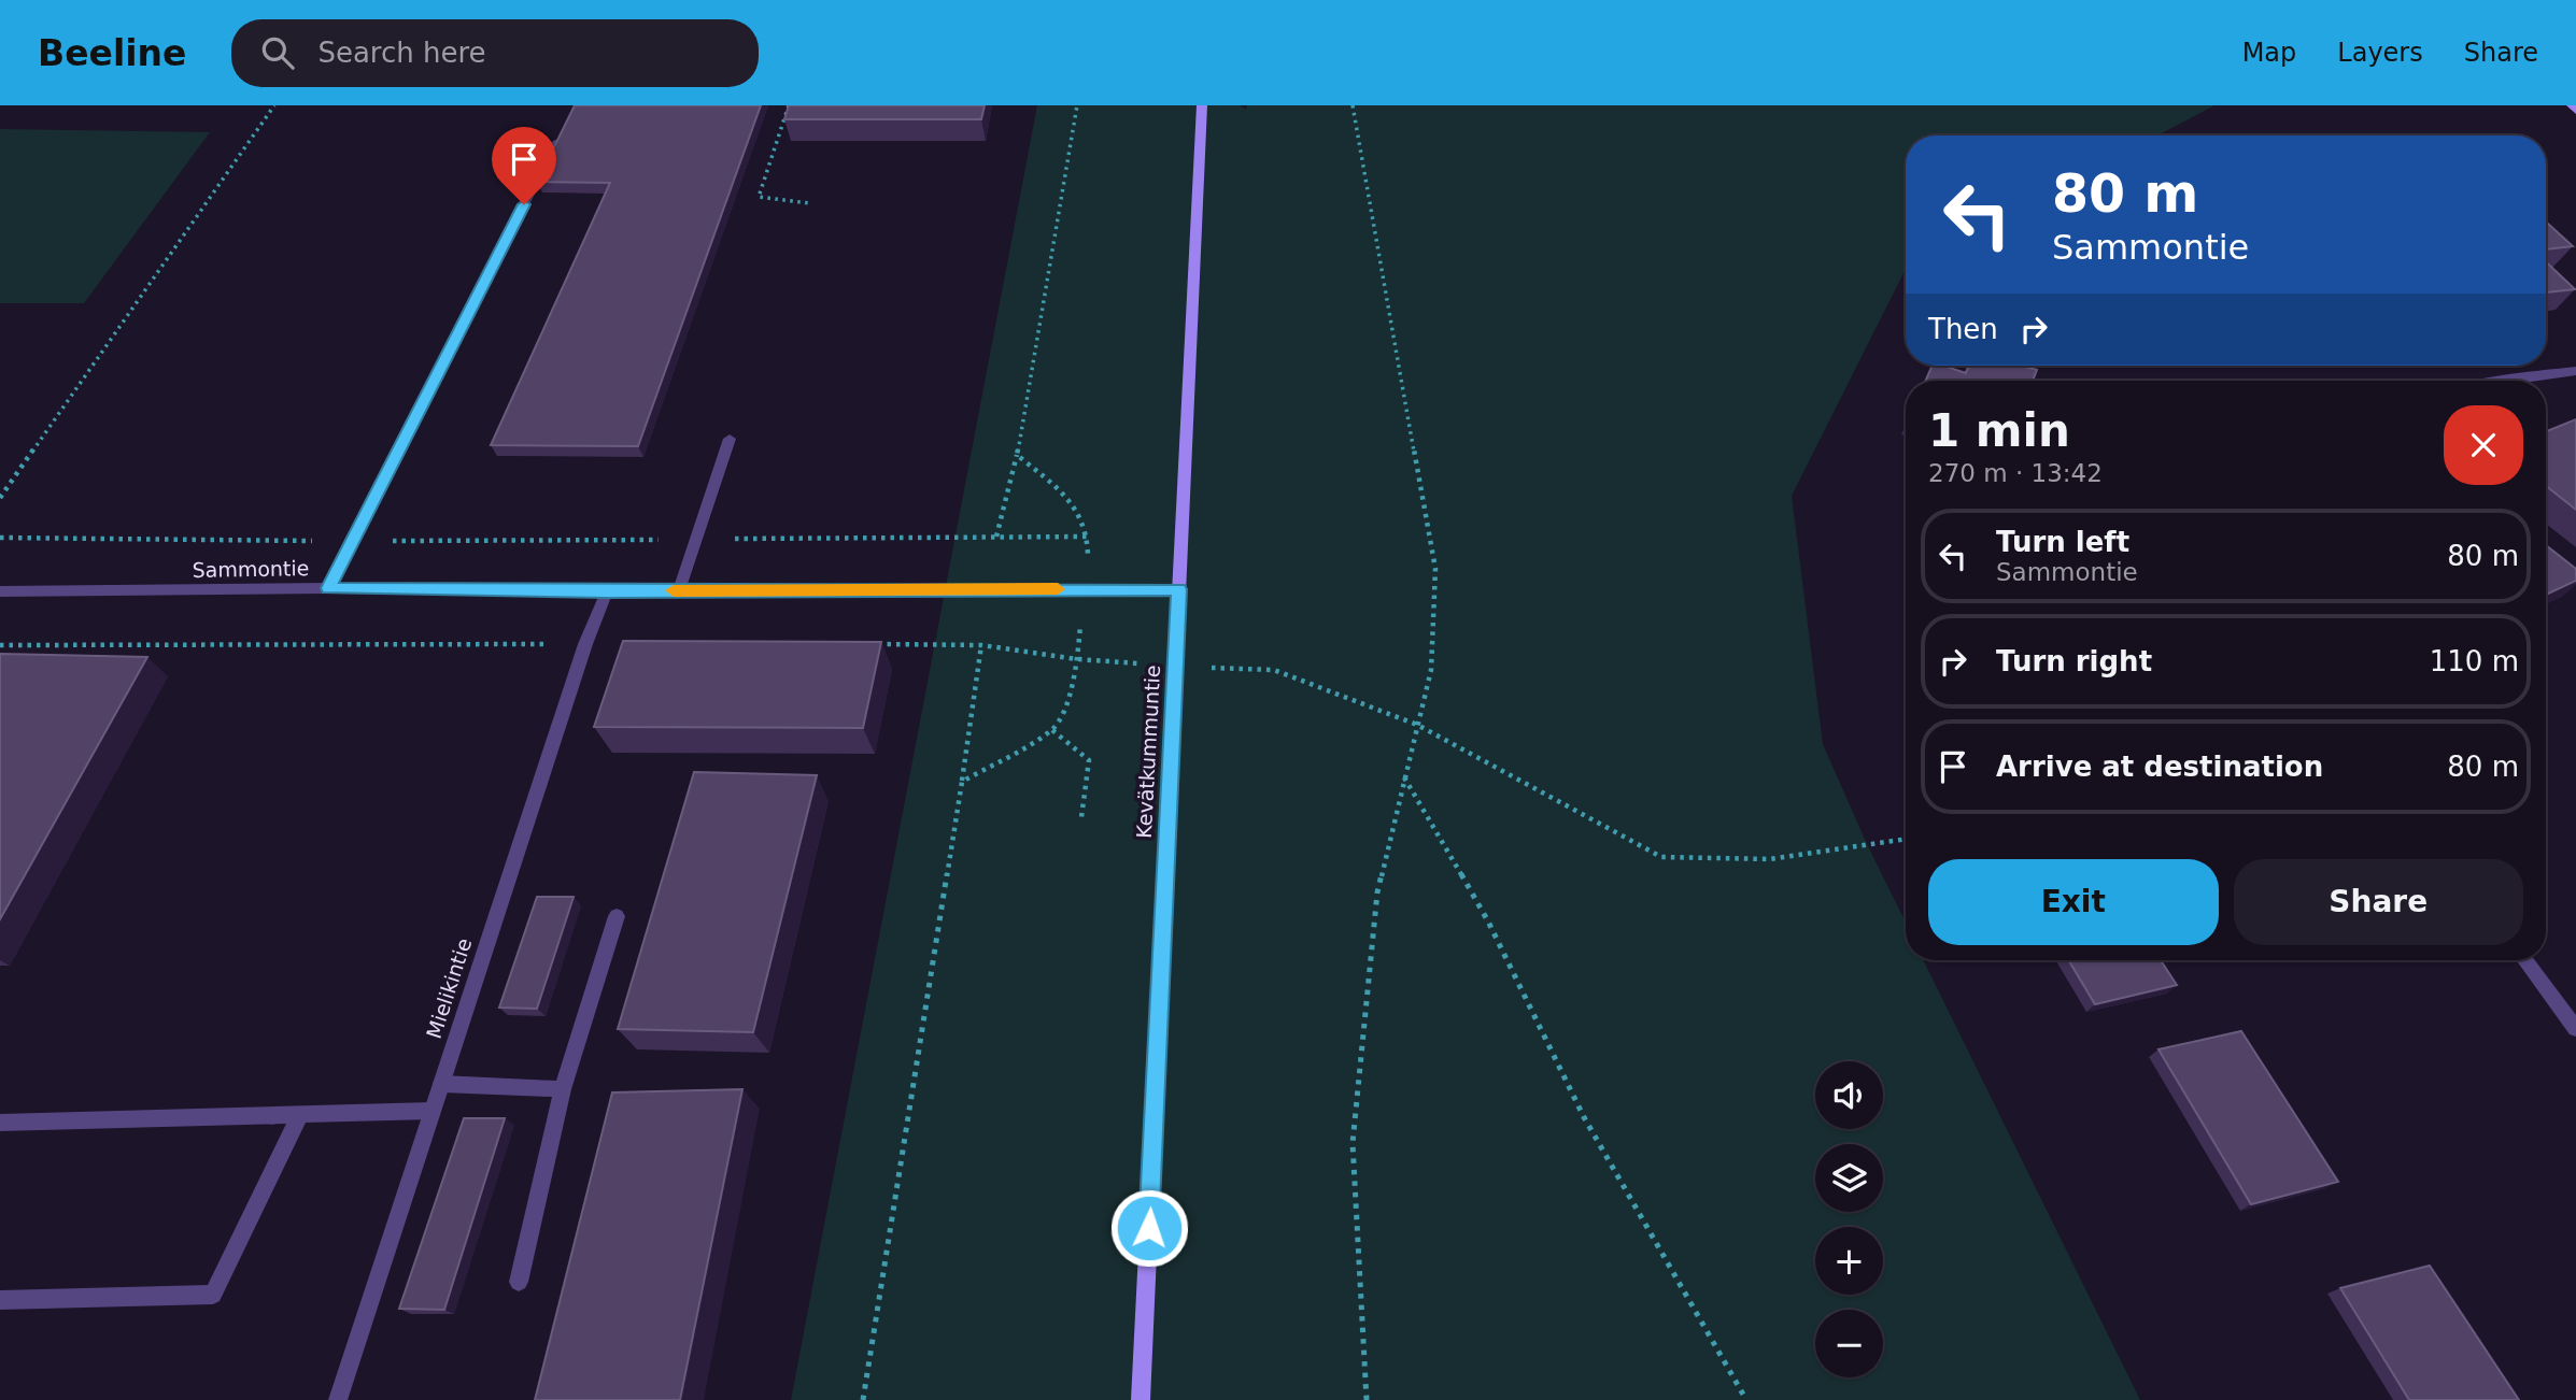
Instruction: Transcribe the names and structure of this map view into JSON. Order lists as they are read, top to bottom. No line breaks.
{"streets":{"street":["Sammontie","Kevätkummuntie","Mielikintie"]},"crossings":[["Sammontie","Kevätkummuntie"],["Sammontie","Mielikintie"]],"page":{"header":"Beeline","search":"Search here","nav":["Map","Layers","Share"],"turn":["80 m","Sammontie"],"then":"Then","heading":["1 min","270 m · 13:42"],"list":[{"name":"Turn left","note":"Sammontie","value":"80 m"},{"name":"Turn right","value":"110 m"},{"name":"Arrive at destination","value":"80 m"}],"buttons":["Exit","Share"],"map_buttons":["+","−"]}}
